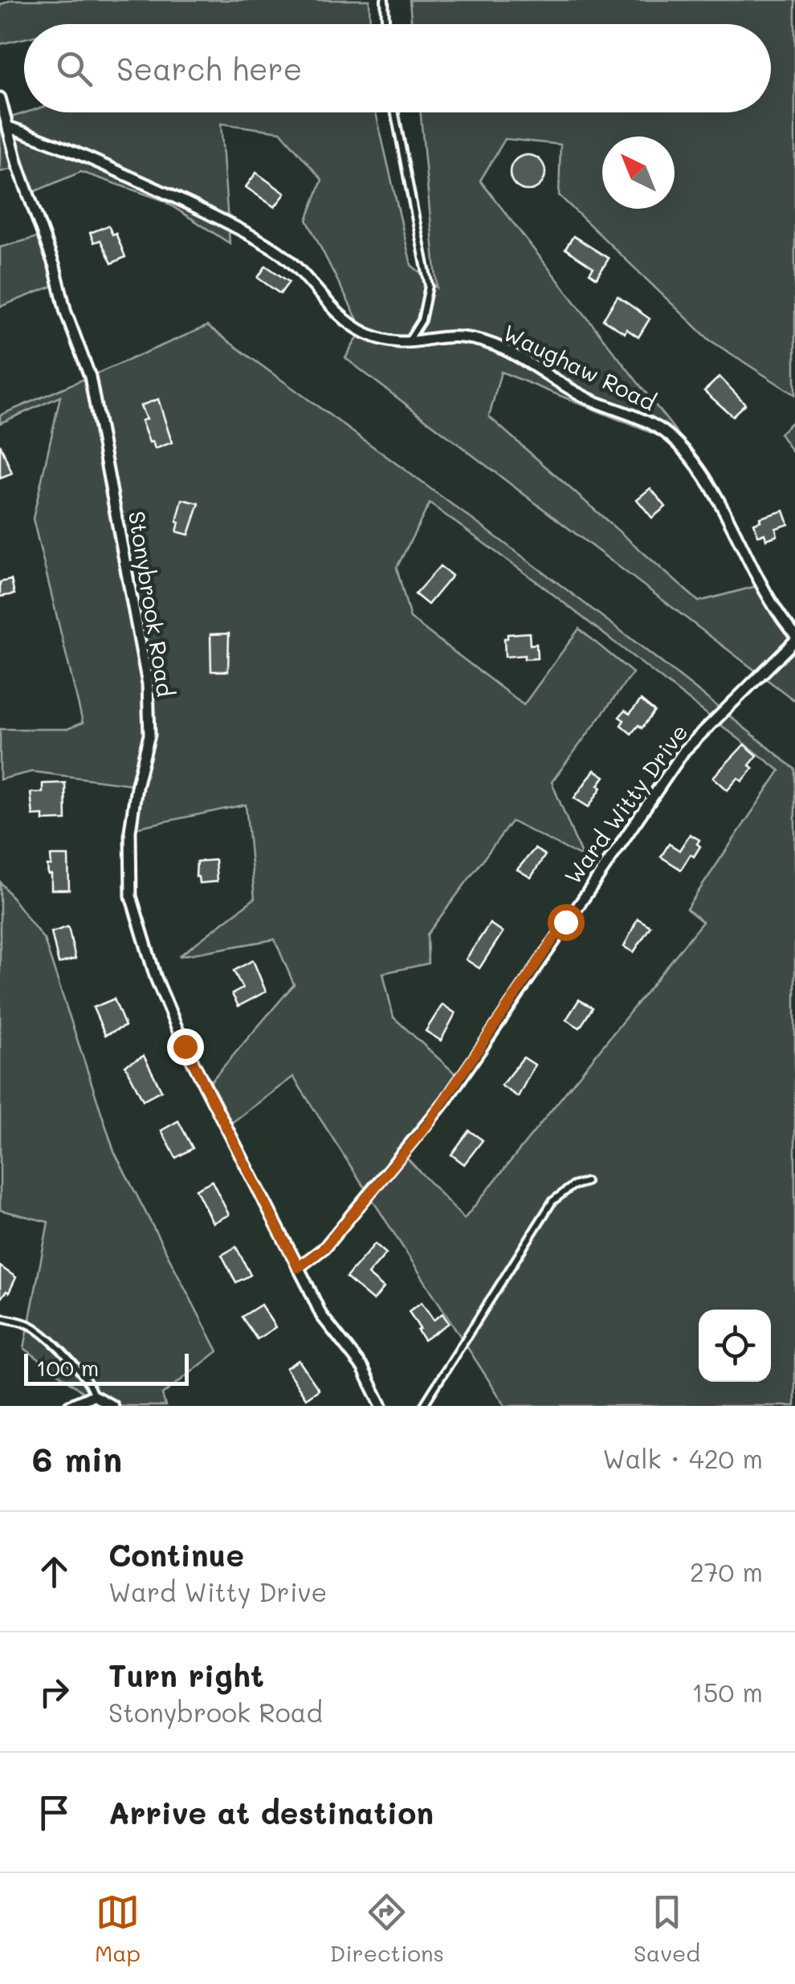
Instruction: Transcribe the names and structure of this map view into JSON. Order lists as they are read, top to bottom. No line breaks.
{"streets":{"street":["Waughaw Road","Stonybrook Road","Ward Witty Drive"]},"crossings":[["Waughaw Road","Stonybrook Road"],["Waughaw Road","Ward Witty Drive"],["Stonybrook Road","Ward Witty Drive"]],"scale_bar":"100 m","north":"top left","page":{"search":"Search here","scale":"100 m","heading":["6 min","Walk · 420 m"],"list":[["Continue","Ward Witty Drive","270 m"],["Turn right","Stonybrook Road","150 m"],"Arrive at destination"],"nav":["Map","Directions","Saved"]}}
